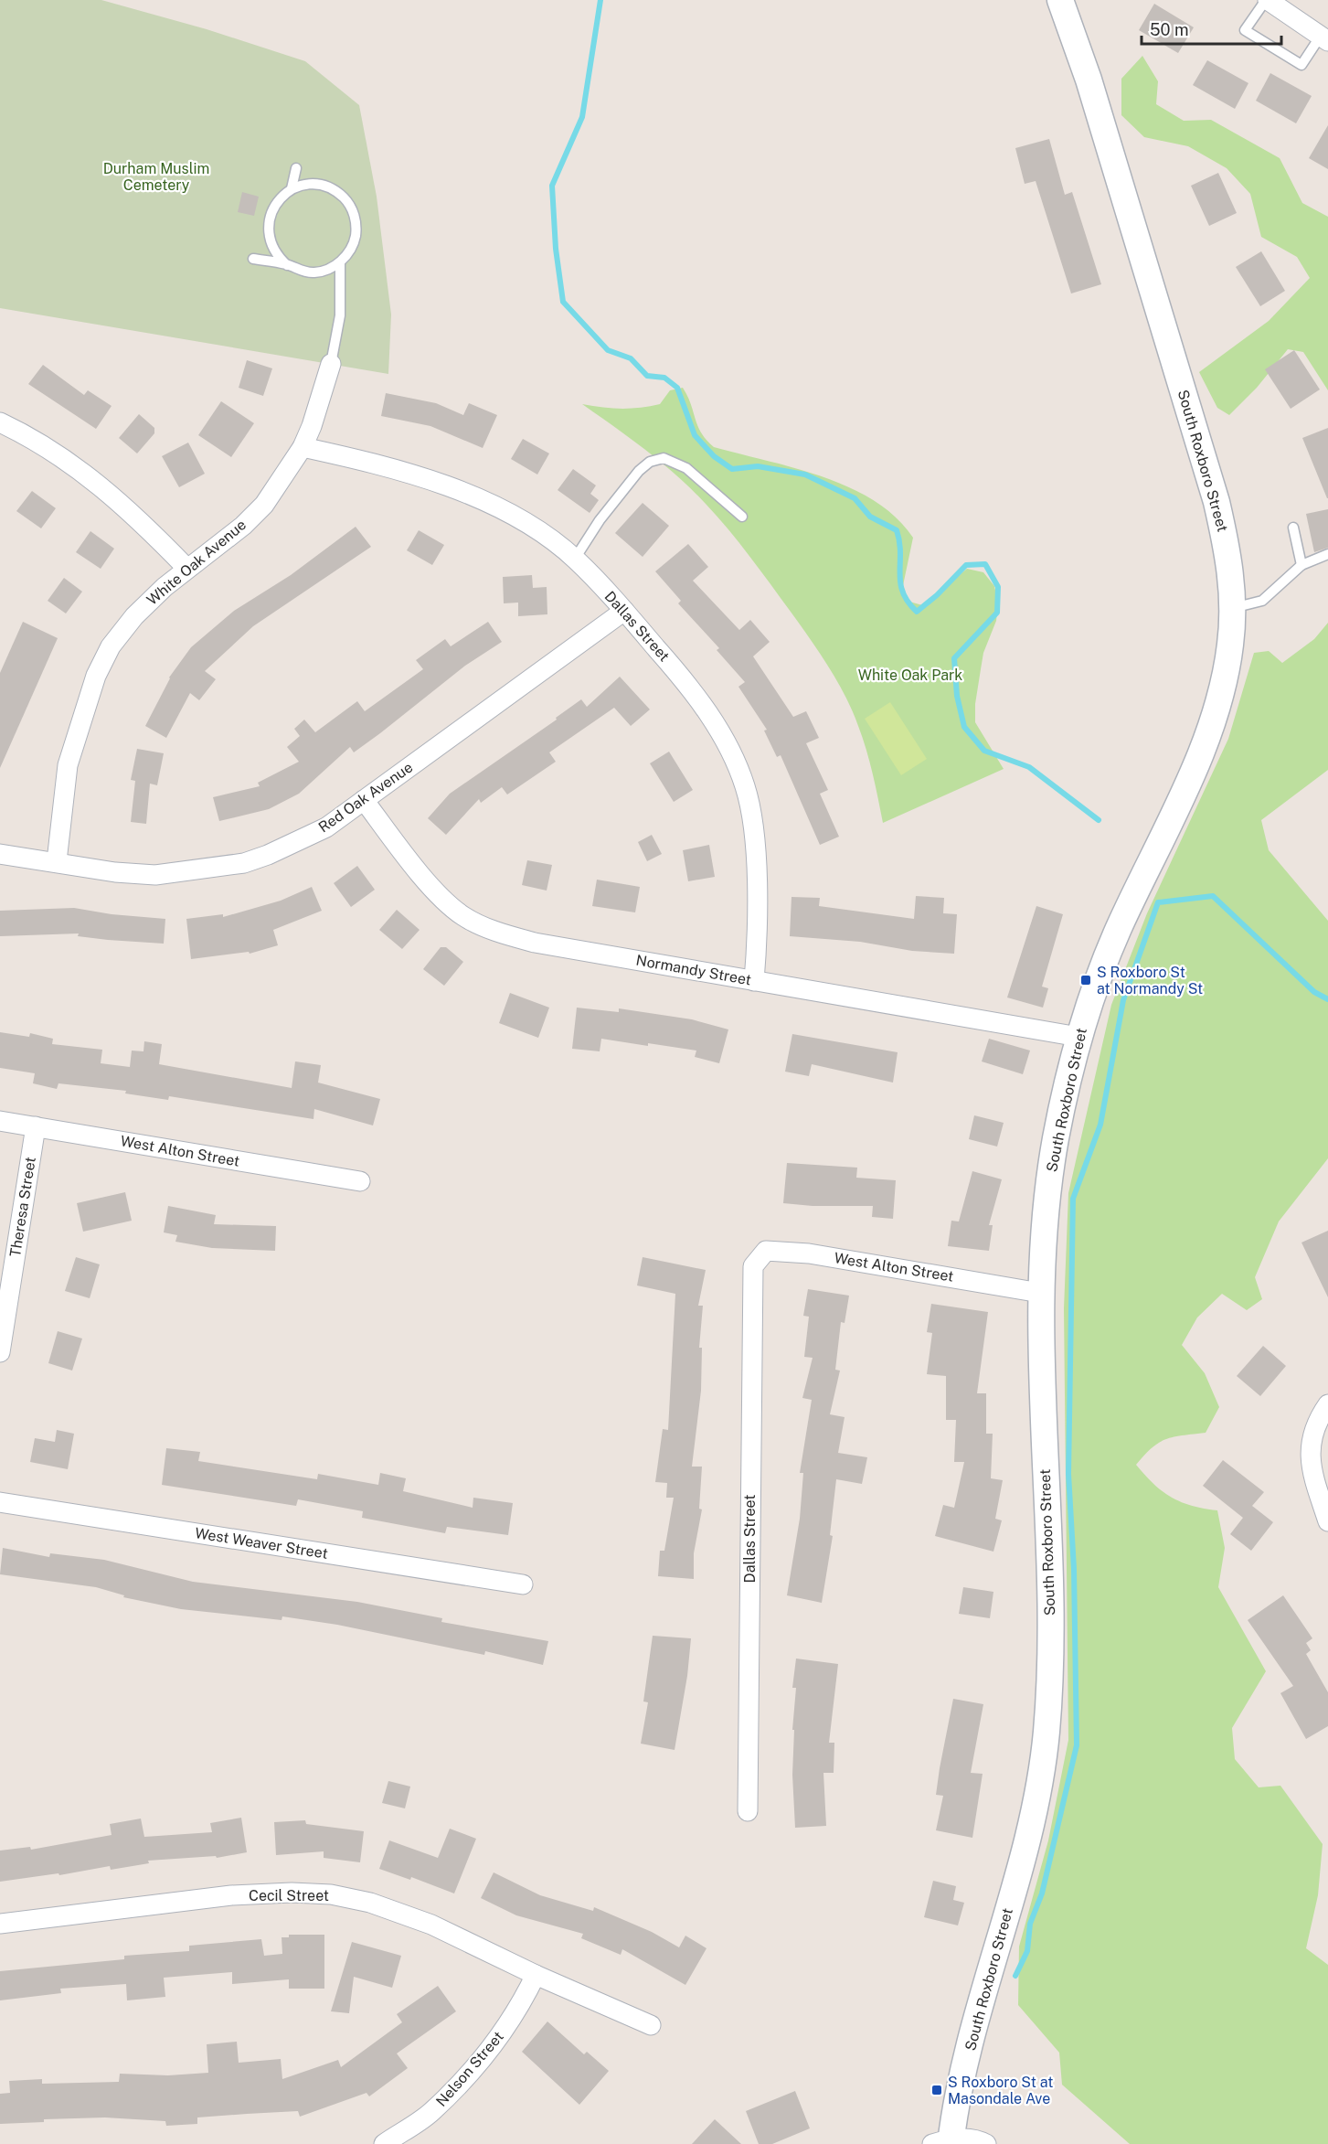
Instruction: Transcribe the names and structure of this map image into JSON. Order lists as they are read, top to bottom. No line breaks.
{"streets":{"street":["South Roxboro Street","White Oak Avenue","Dallas Street","Red Oak Avenue","Normandy Street","West Alton Street","Theresa Street","West Weaver Street","Cecil Street","Nelson Street"]},"crossings":[["South Roxboro Street","Normandy Street"],["South Roxboro Street","West Alton Street"],["White Oak Avenue","Dallas Street"],["White Oak Avenue","Red Oak Avenue"],["Dallas Street","Red Oak Avenue"],["Dallas Street","Normandy Street"],["Dallas Street","West Alton Street"],["Red Oak Avenue","Normandy Street"],["West Alton Street","Theresa Street"],["Cecil Street","Nelson Street"]],"parks":["Durham Muslim Cemetery","White Oak Park"],"places":{"transit":["S Roxboro St at Normandy St","S Roxboro St at Masondale Ave"]},"scale_bar":"50 m"}
